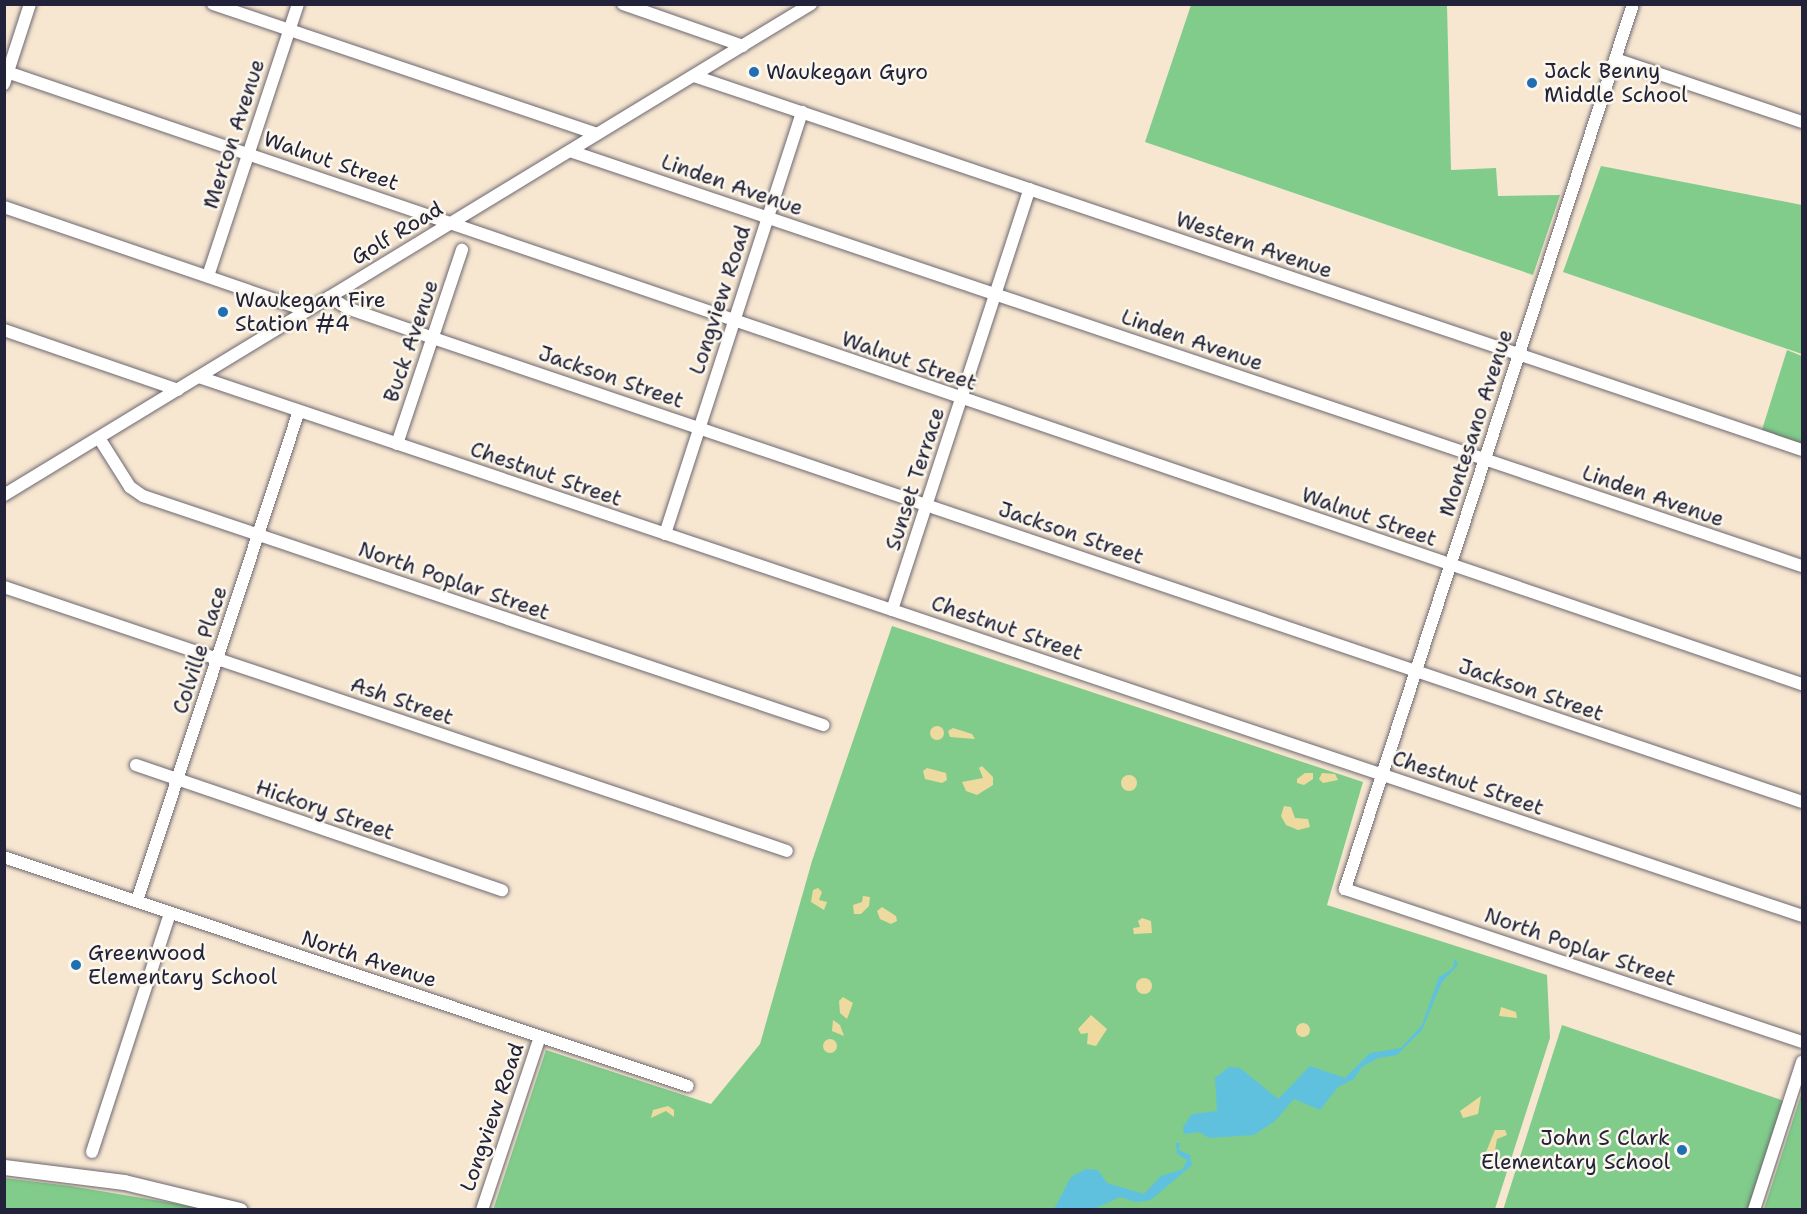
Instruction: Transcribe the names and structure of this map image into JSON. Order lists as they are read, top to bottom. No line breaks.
{"streets":{"street":["Merton Avenue","Walnut Street","Linden Avenue","Golf Road","Western Avenue","Longview Road","Buck Avenue","Jackson Street","Montesano Avenue","Chestnut Street","Sunset Terrace","North Poplar Street","Colville Place","Ash Street","Hickory Street","North Avenue"]},"crossings":[["Merton Avenue","Walnut Street"],["Walnut Street","Golf Road"],["Walnut Street","Longview Road"],["Walnut Street","Montesano Avenue"],["Walnut Street","Sunset Terrace"],["Linden Avenue","Golf Road"],["Linden Avenue","Longview Road"],["Linden Avenue","Montesano Avenue"],["Linden Avenue","Sunset Terrace"],["Golf Road","Western Avenue"],["Golf Road","Jackson Street"],["Golf Road","Chestnut Street"],["Golf Road","North Poplar Street"],["Western Avenue","Longview Road"],["Western Avenue","Montesano Avenue"],["Western Avenue","Sunset Terrace"],["Longview Road","Jackson Street"],["Longview Road","Chestnut Street"],["Longview Road","North Avenue"],["Buck Avenue","Jackson Street"],["Buck Avenue","Chestnut Street"],["Jackson Street","Montesano Avenue"],["Jackson Street","Sunset Terrace"],["Montesano Avenue","Chestnut Street"],["Montesano Avenue","North Poplar Street"],["Chestnut Street","Sunset Terrace"],["Chestnut Street","Colville Place"],["North Poplar Street","Colville Place"],["Colville Place","Ash Street"],["Colville Place","Hickory Street"],["Colville Place","North Avenue"]],"places":["Waukegan Gyro","Jack Benny Middle School","Waukegan Fire Station #4","Greenwood Elementary School","John S Clark Elementary School"]}
